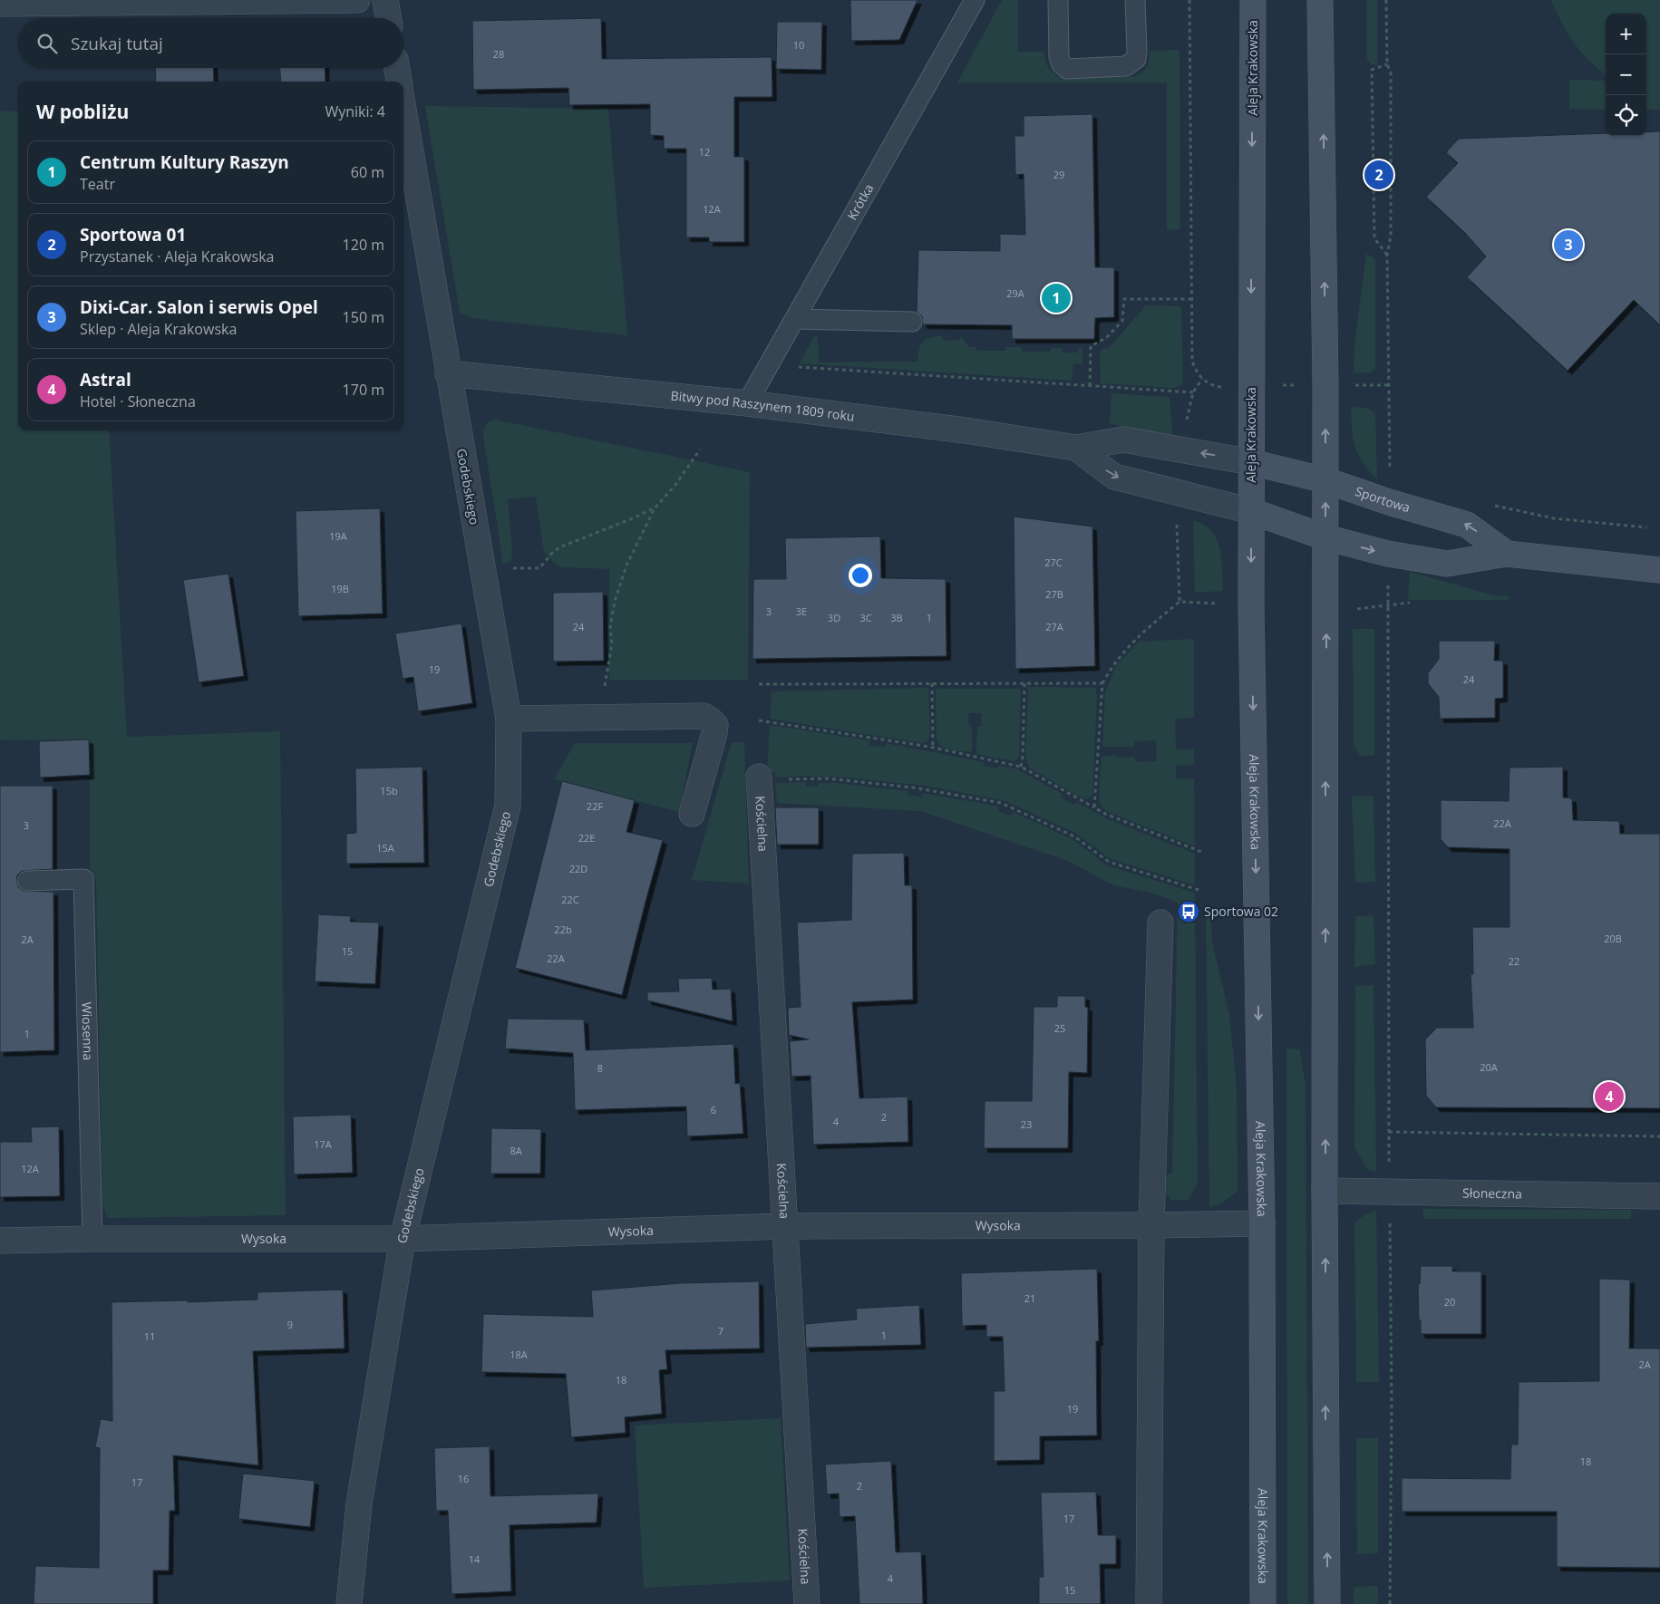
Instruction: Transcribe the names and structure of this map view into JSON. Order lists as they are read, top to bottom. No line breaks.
{"streets":{"main road":["Aleja Krakowska","Sportowa"],"street":["Bitwy pod Raszynem 1809 roku","Godebskiego","Kościelna","Słoneczna","Wysoka"],"lane":["Krótka","Wiosenna"]},"crossings":[["Aleja Krakowska","Bitwy pod Raszynem 1809 roku"],["Aleja Krakowska","Sportowa"],["Aleja Krakowska","Wysoka"],["Krótka","Bitwy pod Raszynem 1809 roku"],["Bitwy pod Raszynem 1809 roku","Godebskiego"],["Bitwy pod Raszynem 1809 roku","Sportowa"],["Godebskiego","Wysoka"],["Kościelna","Wysoka"],["Wiosenna","Wysoka"]],"places":{"bus stop":["Sportowa 02"]},"house_numbers":["10","28","12","29","12A","29A","19A","27C","19B","27B","3","3E","3D","3C","3B","1","24","27A","19","24","15b","22F","22A","3","22E","15A","22D","22C","22b","20B","2A","15","22A","22","25","1","20A","8","6","2","4","23","17A","8A","12A","21","20","9","7","1","11","18A","2A","18","19","18","16","17","2","17","14","4","15"],"page":{"map_buttons":["+","−"],"search":"Szukaj tutaj","heading":["W pobliżu","Wyniki: 4"],"list":[{"mark":"1","name":"Centrum Kultury Raszyn","note":"Teatr","value":"60 m"},{"mark":"2","name":"Sportowa 01","note":"Przystanek · Aleja Krakowska","value":"120 m"},{"mark":"3","name":"Dixi-Car. Salon i serwis Opel","note":"Sklep · Aleja Krakowska","value":"150 m"},{"mark":"4","name":"Astral","note":"Hotel · Słoneczna","value":"170 m"}],"pins":["2","3","1","4"]}}
